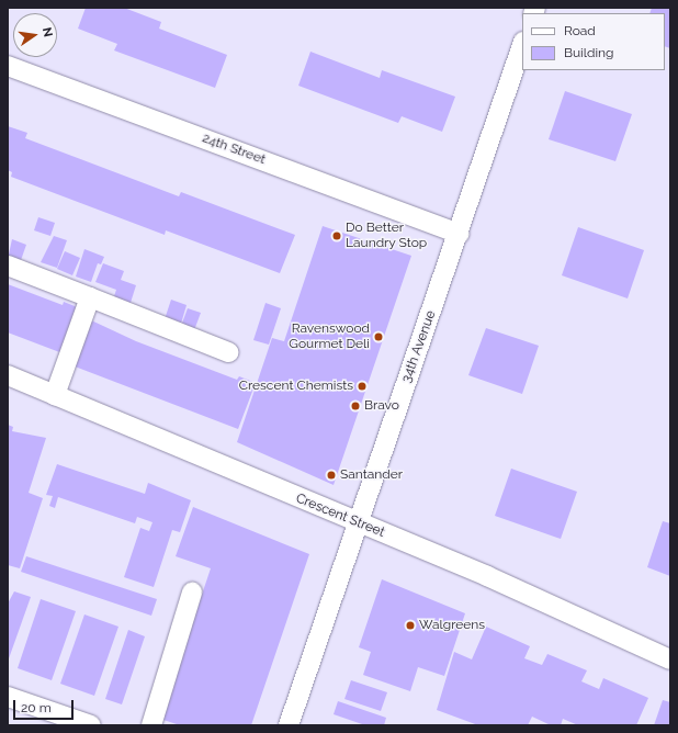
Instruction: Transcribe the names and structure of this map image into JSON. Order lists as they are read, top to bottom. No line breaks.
{"streets":{"street":["24th Street","34th Avenue","Crescent Street"]},"crossings":[["24th Street","34th Avenue"],["34th Avenue","Crescent Street"]],"places":["Do Better Laundry Stop","Ravenswood Gourmet Deli","Crescent Chemists","Bravo","Santander","Walgreens"],"legend":["Road","Building"],"scale_bar":"20 m","north":"right"}
